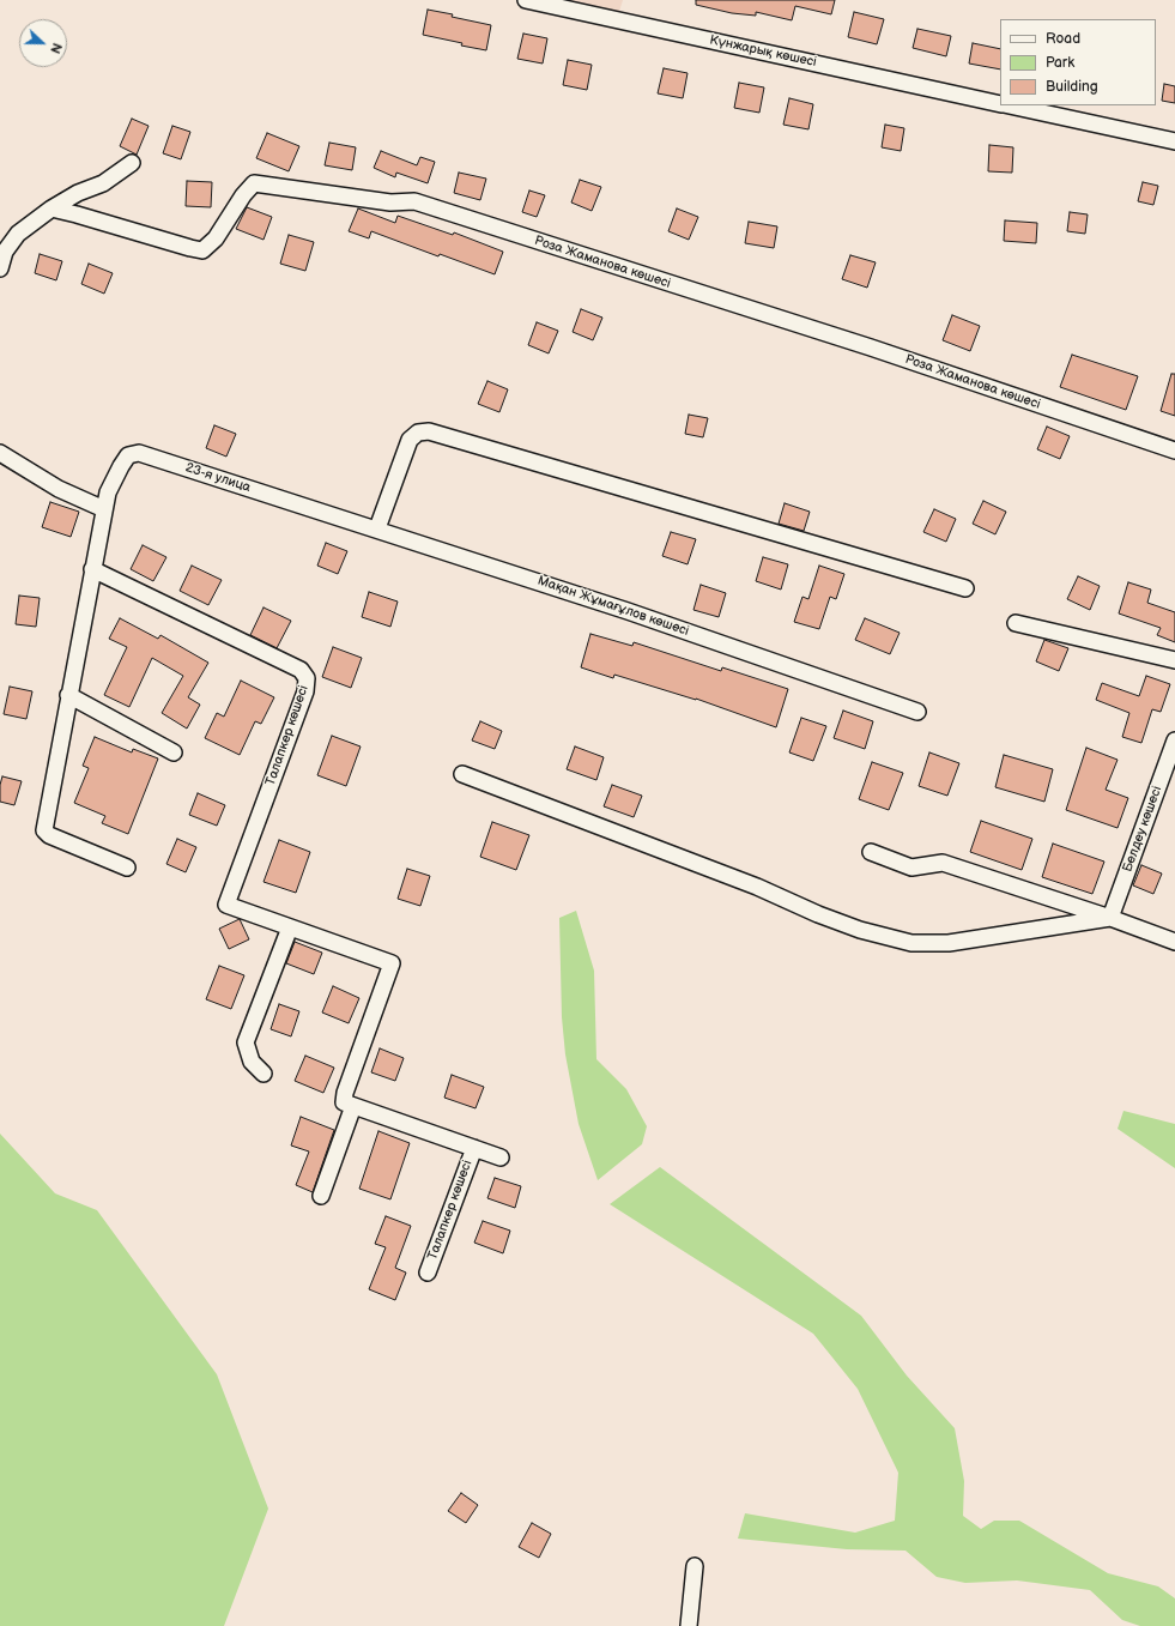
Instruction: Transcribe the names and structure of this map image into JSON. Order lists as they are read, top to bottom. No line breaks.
{"streets":{"street":["Күнжарық көшесі","Роза Жаманова көшесі","23-я улица","Мақан Жұмағұлов көшесі","Талапкер көшесі","Белдеу көшесі"]},"crossings":[["23-я улица","Мақан Жұмағұлов көшесі"]],"legend":["Road","Park","Building"],"north":"right"}
